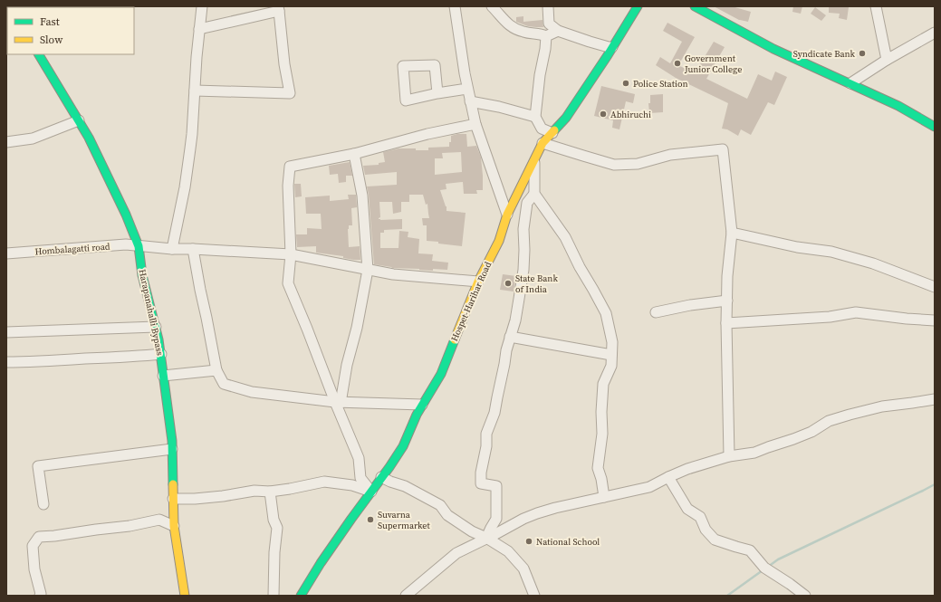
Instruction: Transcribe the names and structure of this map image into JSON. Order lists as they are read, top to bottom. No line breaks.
{"streets":{"main road":["Hospet-Harihar Road","Harapanahalli Bypass"],"street":["Hombalagatti road"]},"crossings":[["Hombalagatti road","Hospet-Harihar Road"],["Hombalagatti road","Harapanahalli Bypass"]],"places":["Syndicate Bank","Government Junior College","Police Station","Abhiruchi","State Bank of India","Suvarna Supermarket","National School"],"legend":["Fast","Slow"]}
